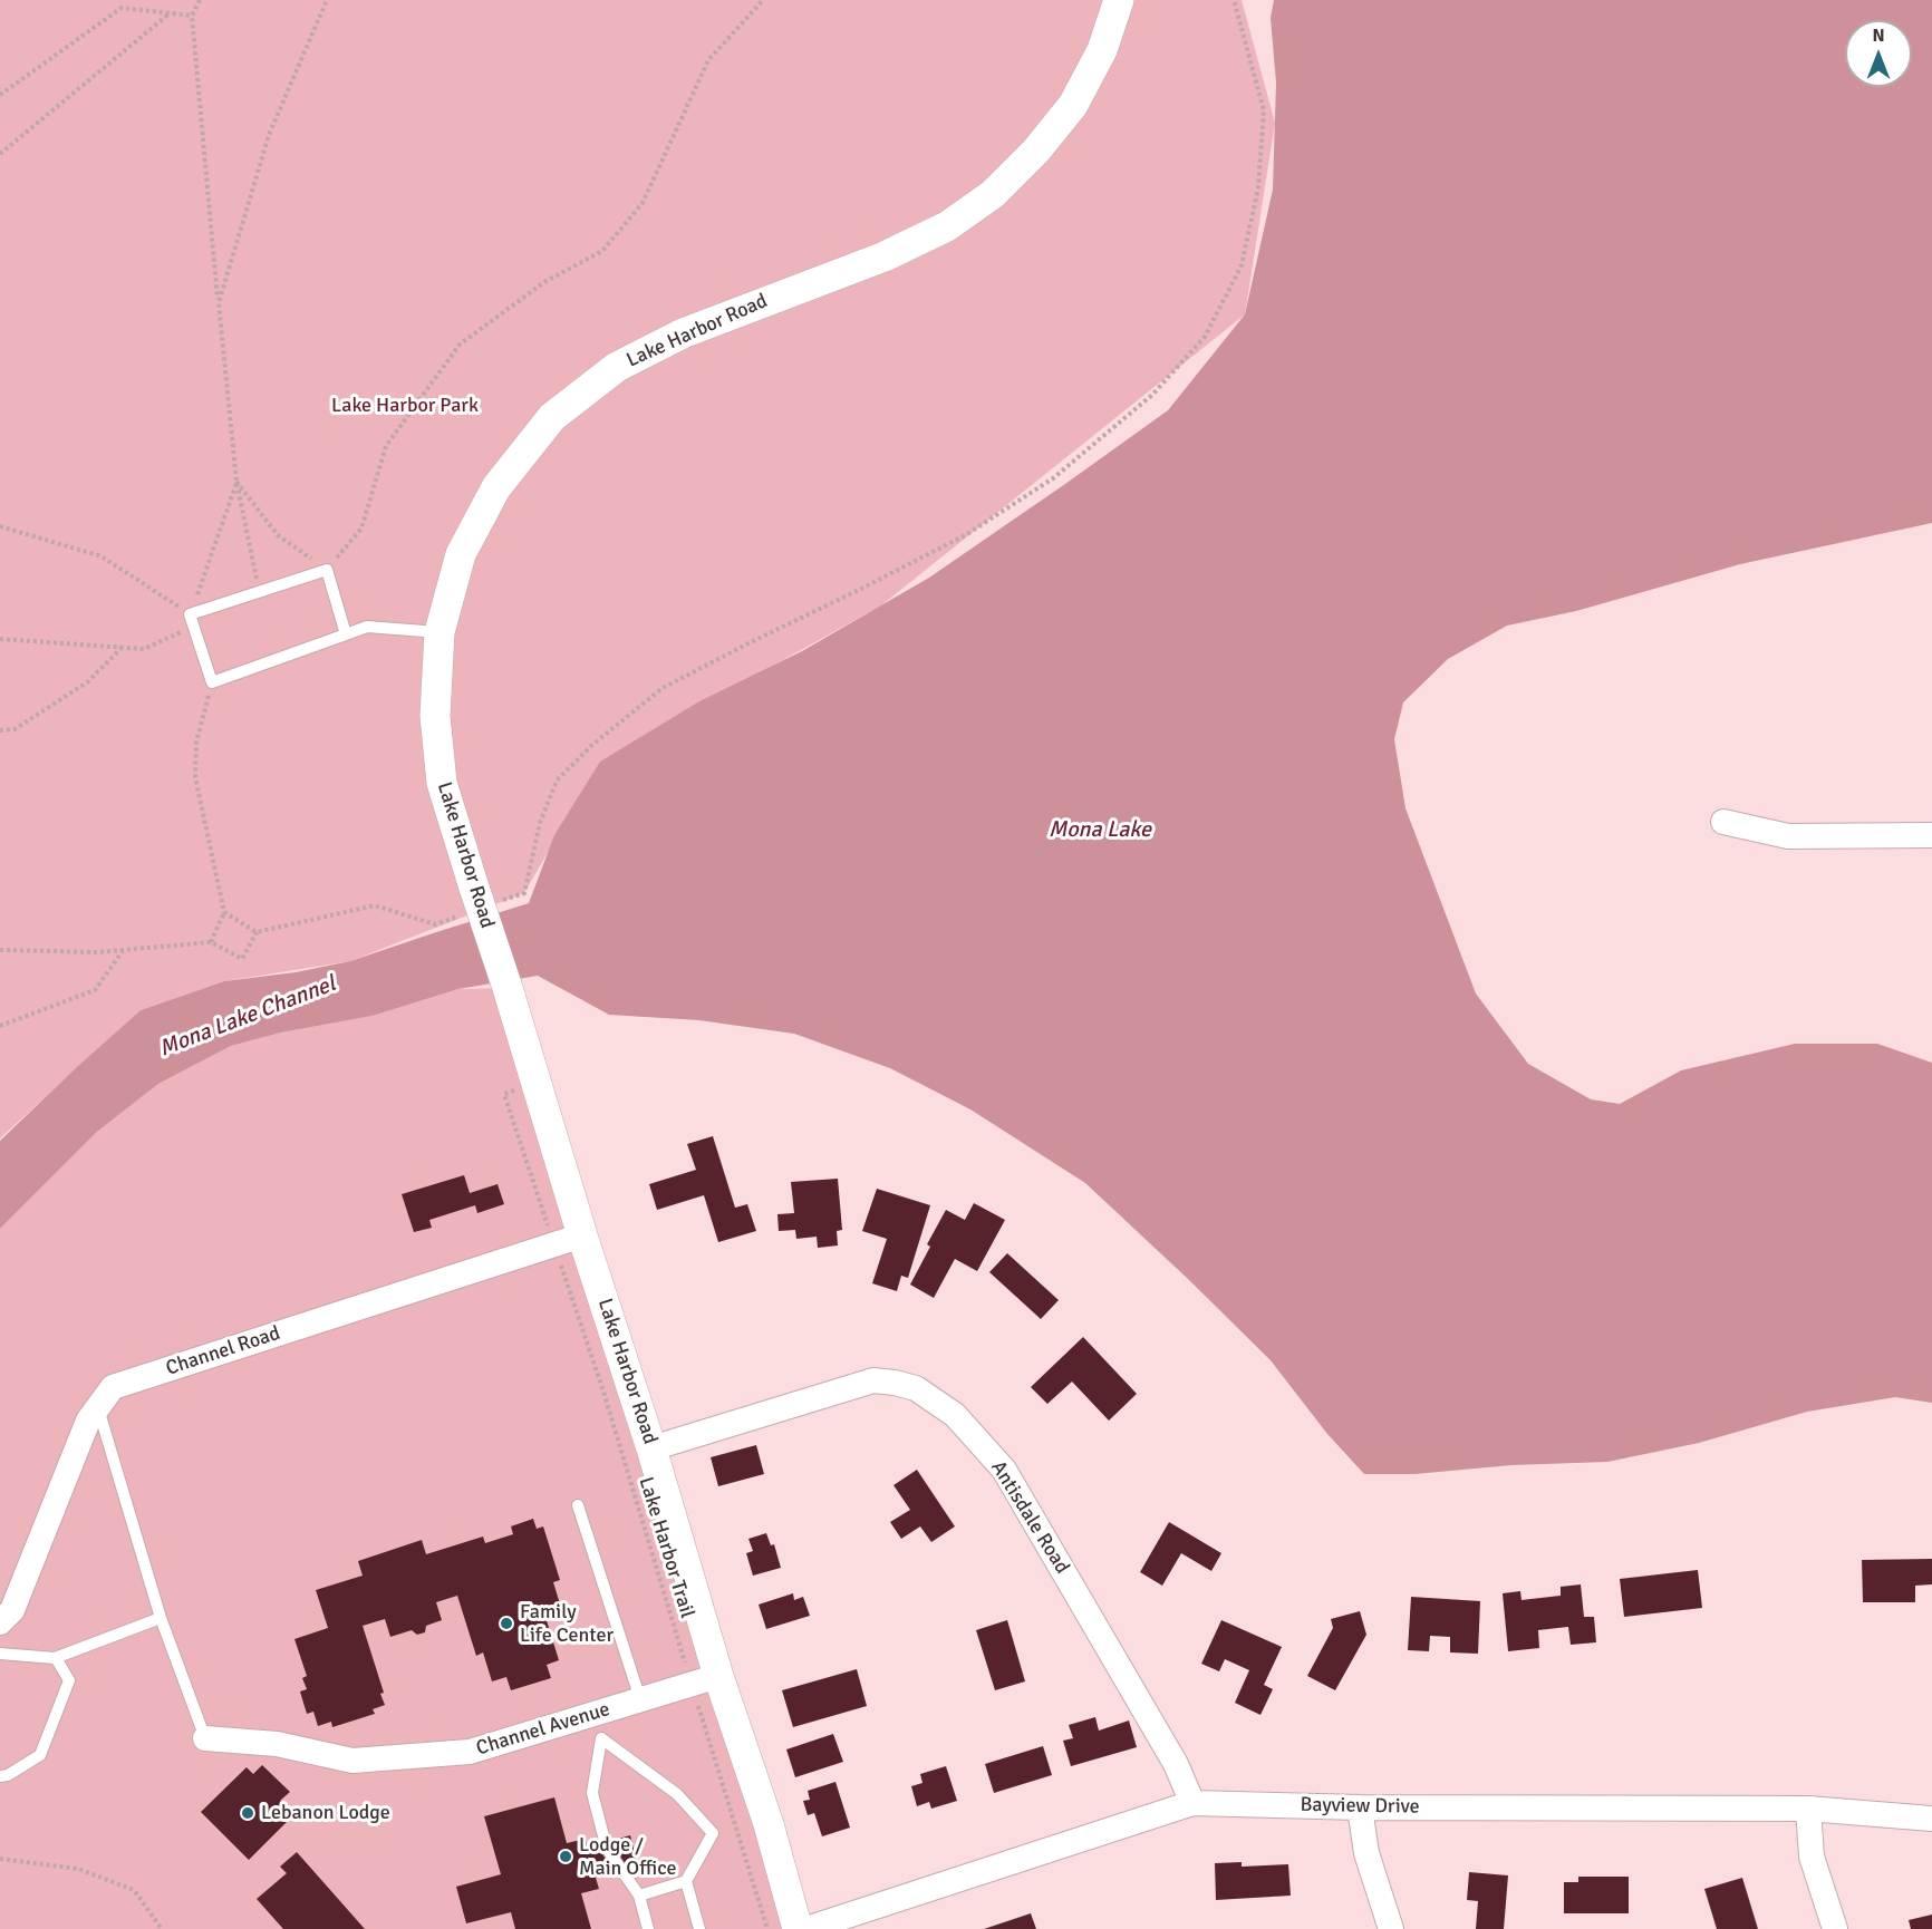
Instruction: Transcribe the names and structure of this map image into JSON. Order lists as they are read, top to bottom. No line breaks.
{"streets":{"street":["Lake Harbor Road","Channel Road","Antisdale Road","Channel Avenue","Bayview Drive"],"path":["Lake Harbor Trail"]},"crossings":[["Lake Harbor Road","Channel Road"],["Lake Harbor Road","Antisdale Road"],["Lake Harbor Road","Lake Harbor Trail"],["Lake Harbor Road","Channel Avenue"],["Channel Road","Lake Harbor Trail"],["Antisdale Road","Bayview Drive"],["Lake Harbor Trail","Channel Avenue"]],"water":["Mona Lake","Mona Lake Channel"],"parks":["Lake Harbor Park"],"places":["Family Life Center","Lebanon Lodge","Lodge / Main Office"],"north":"top"}
